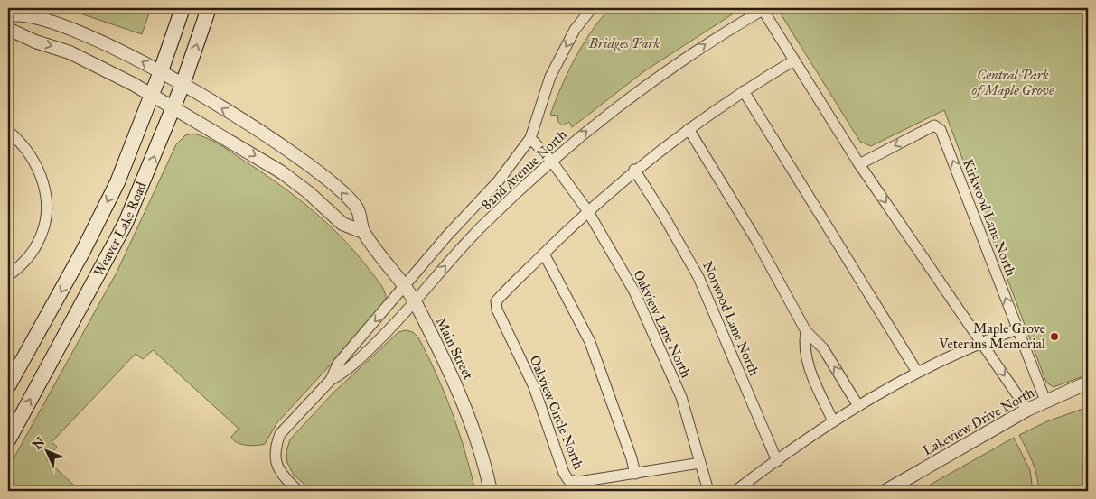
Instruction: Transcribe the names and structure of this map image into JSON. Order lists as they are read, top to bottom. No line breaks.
{"streets":{"main road":["Weaver Lake Road"],"street":["82nd Avenue North","Kirkwood Lane North","Norwood Lane North","Oakview Lane North","Main Street","Oakview Circle North","Lakeview Drive North"]},"crossings":[["82nd Avenue North","Oakview Lane North"],["82nd Avenue North","Main Street"],["Kirkwood Lane North","Lakeview Drive North"],["Weaver Lake Road","Main Street"],["Norwood Lane North","Oakview Circle North"],["Oakview Lane North","Oakview Circle North"]],"parks":["Bridges Park","Central Park of Maple Grove"],"places":["Maple Grove Veterans Memorial"],"north":"top left"}
